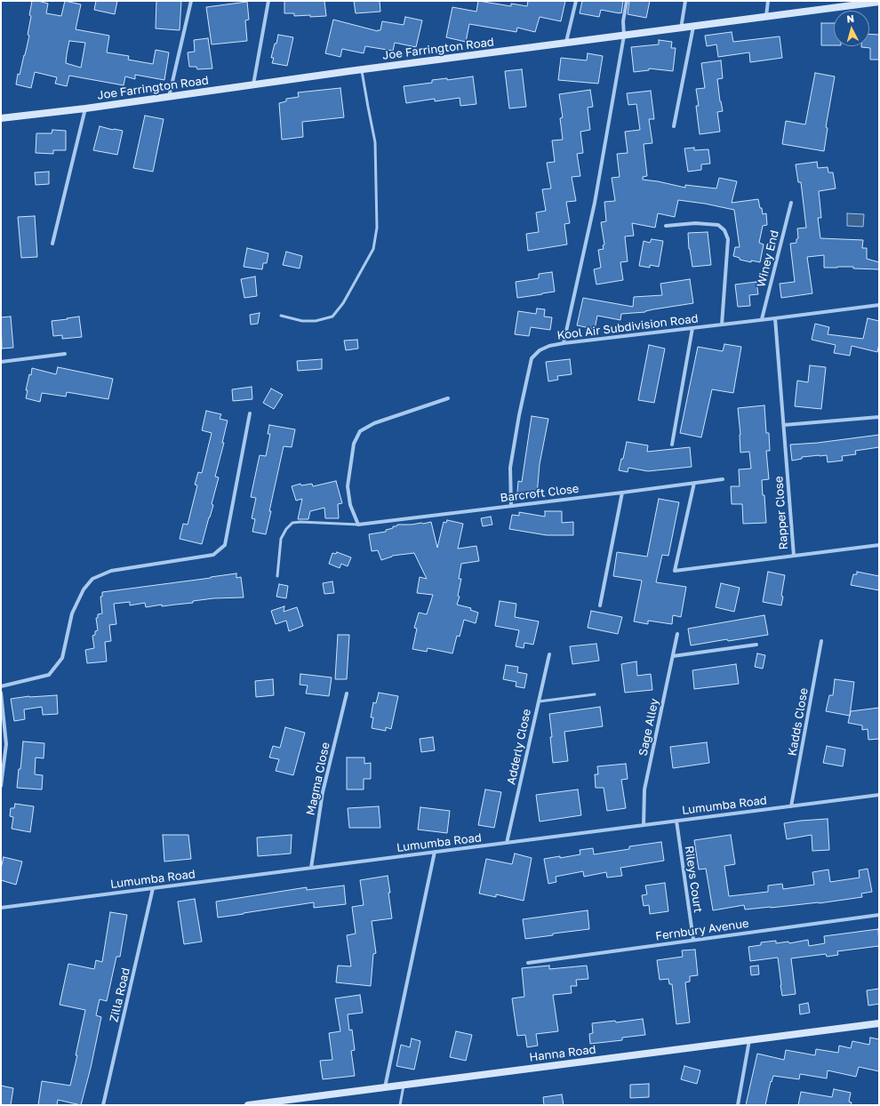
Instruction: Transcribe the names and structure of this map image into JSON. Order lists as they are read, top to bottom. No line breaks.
{"streets":{"main road":["Joe Farrington Road","Hanna Road"],"street":["Winey End","Kool Air Subdivision Road","Barcroft Close","Rapper Close","Kadds Close","Sage Alley","Adderly Close","Magma Close","Lumumba Road","Rileys Court","Fernbury Avenue","Zilla Road"]},"crossings":[["Winey End","Kool Air Subdivision Road"],["Kool Air Subdivision Road","Barcroft Close"],["Kool Air Subdivision Road","Rapper Close"],["Kadds Close","Lumumba Road"],["Sage Alley","Lumumba Road"],["Adderly Close","Lumumba Road"],["Magma Close","Lumumba Road"],["Lumumba Road","Rileys Court"],["Lumumba Road","Zilla Road"],["Rileys Court","Fernbury Avenue"]],"north":"top"}
